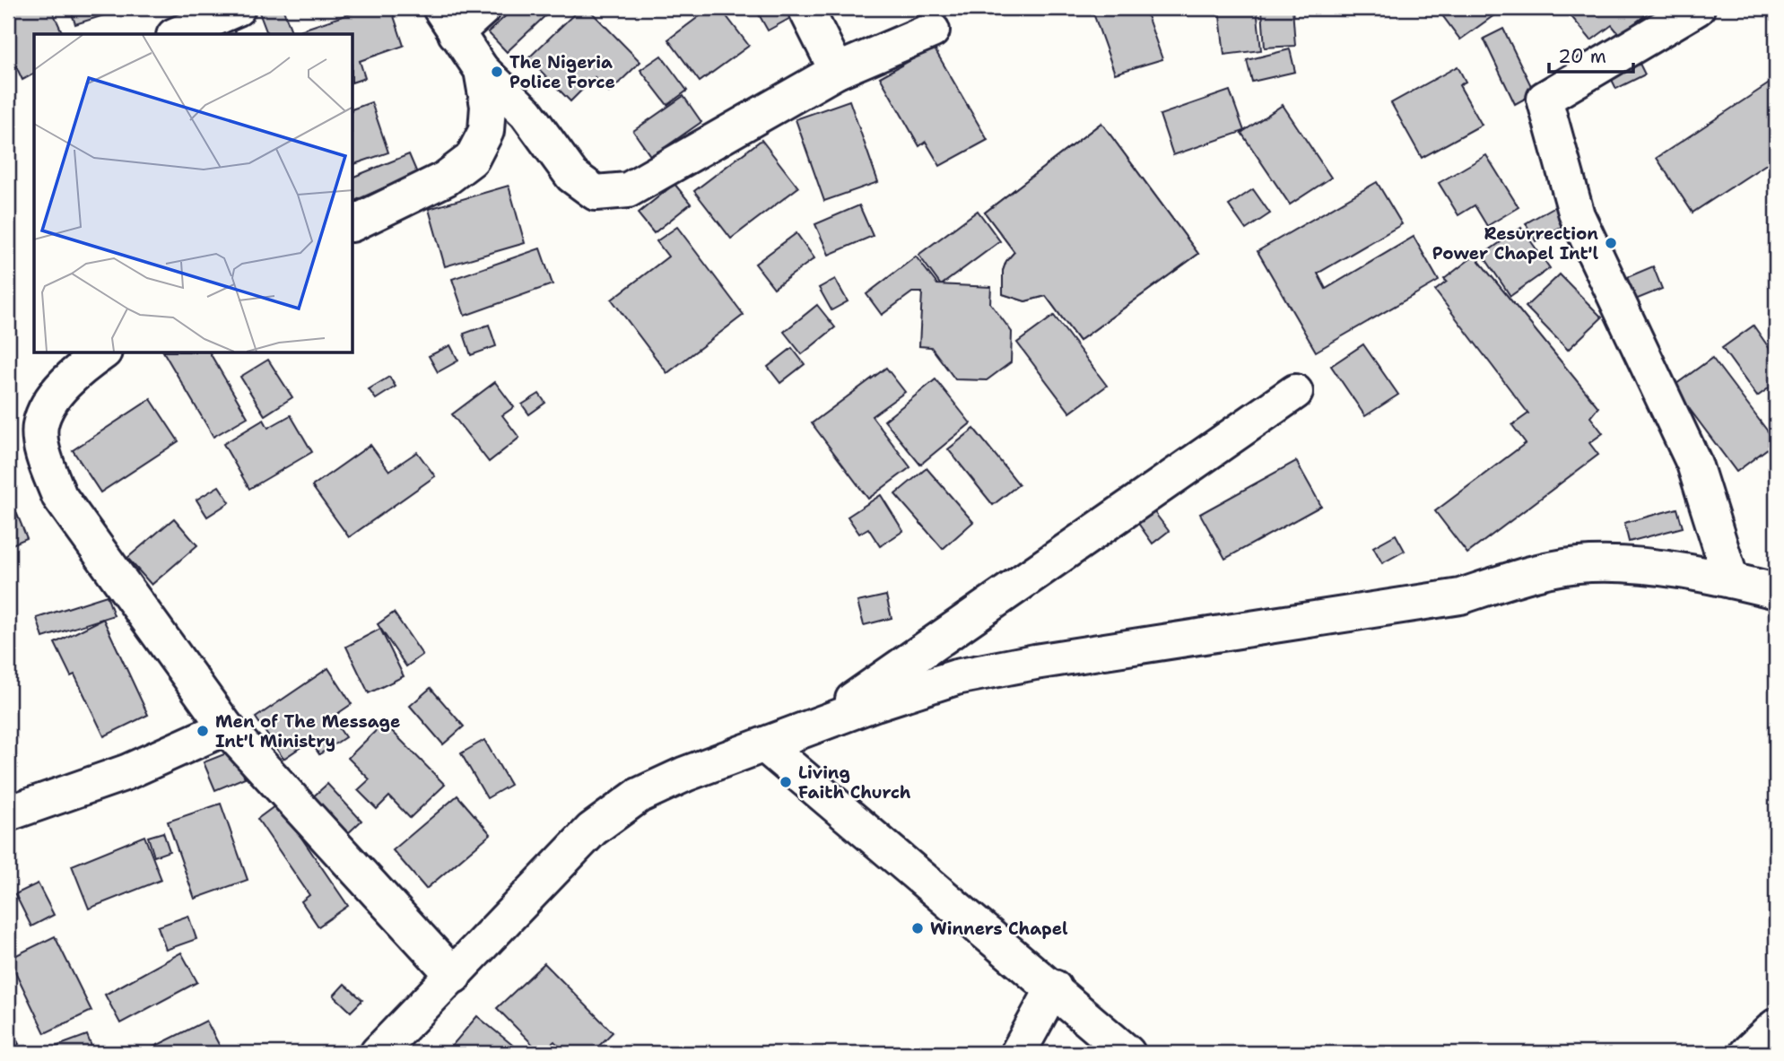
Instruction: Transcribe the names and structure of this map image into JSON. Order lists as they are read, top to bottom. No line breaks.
{"places":["The Nigeria Police Force","Resurrection Power Chapel Int'l","Men of The Message Int'l Ministry","Living Faith Church","Winners Chapel"],"scale_bar":"20 m"}
